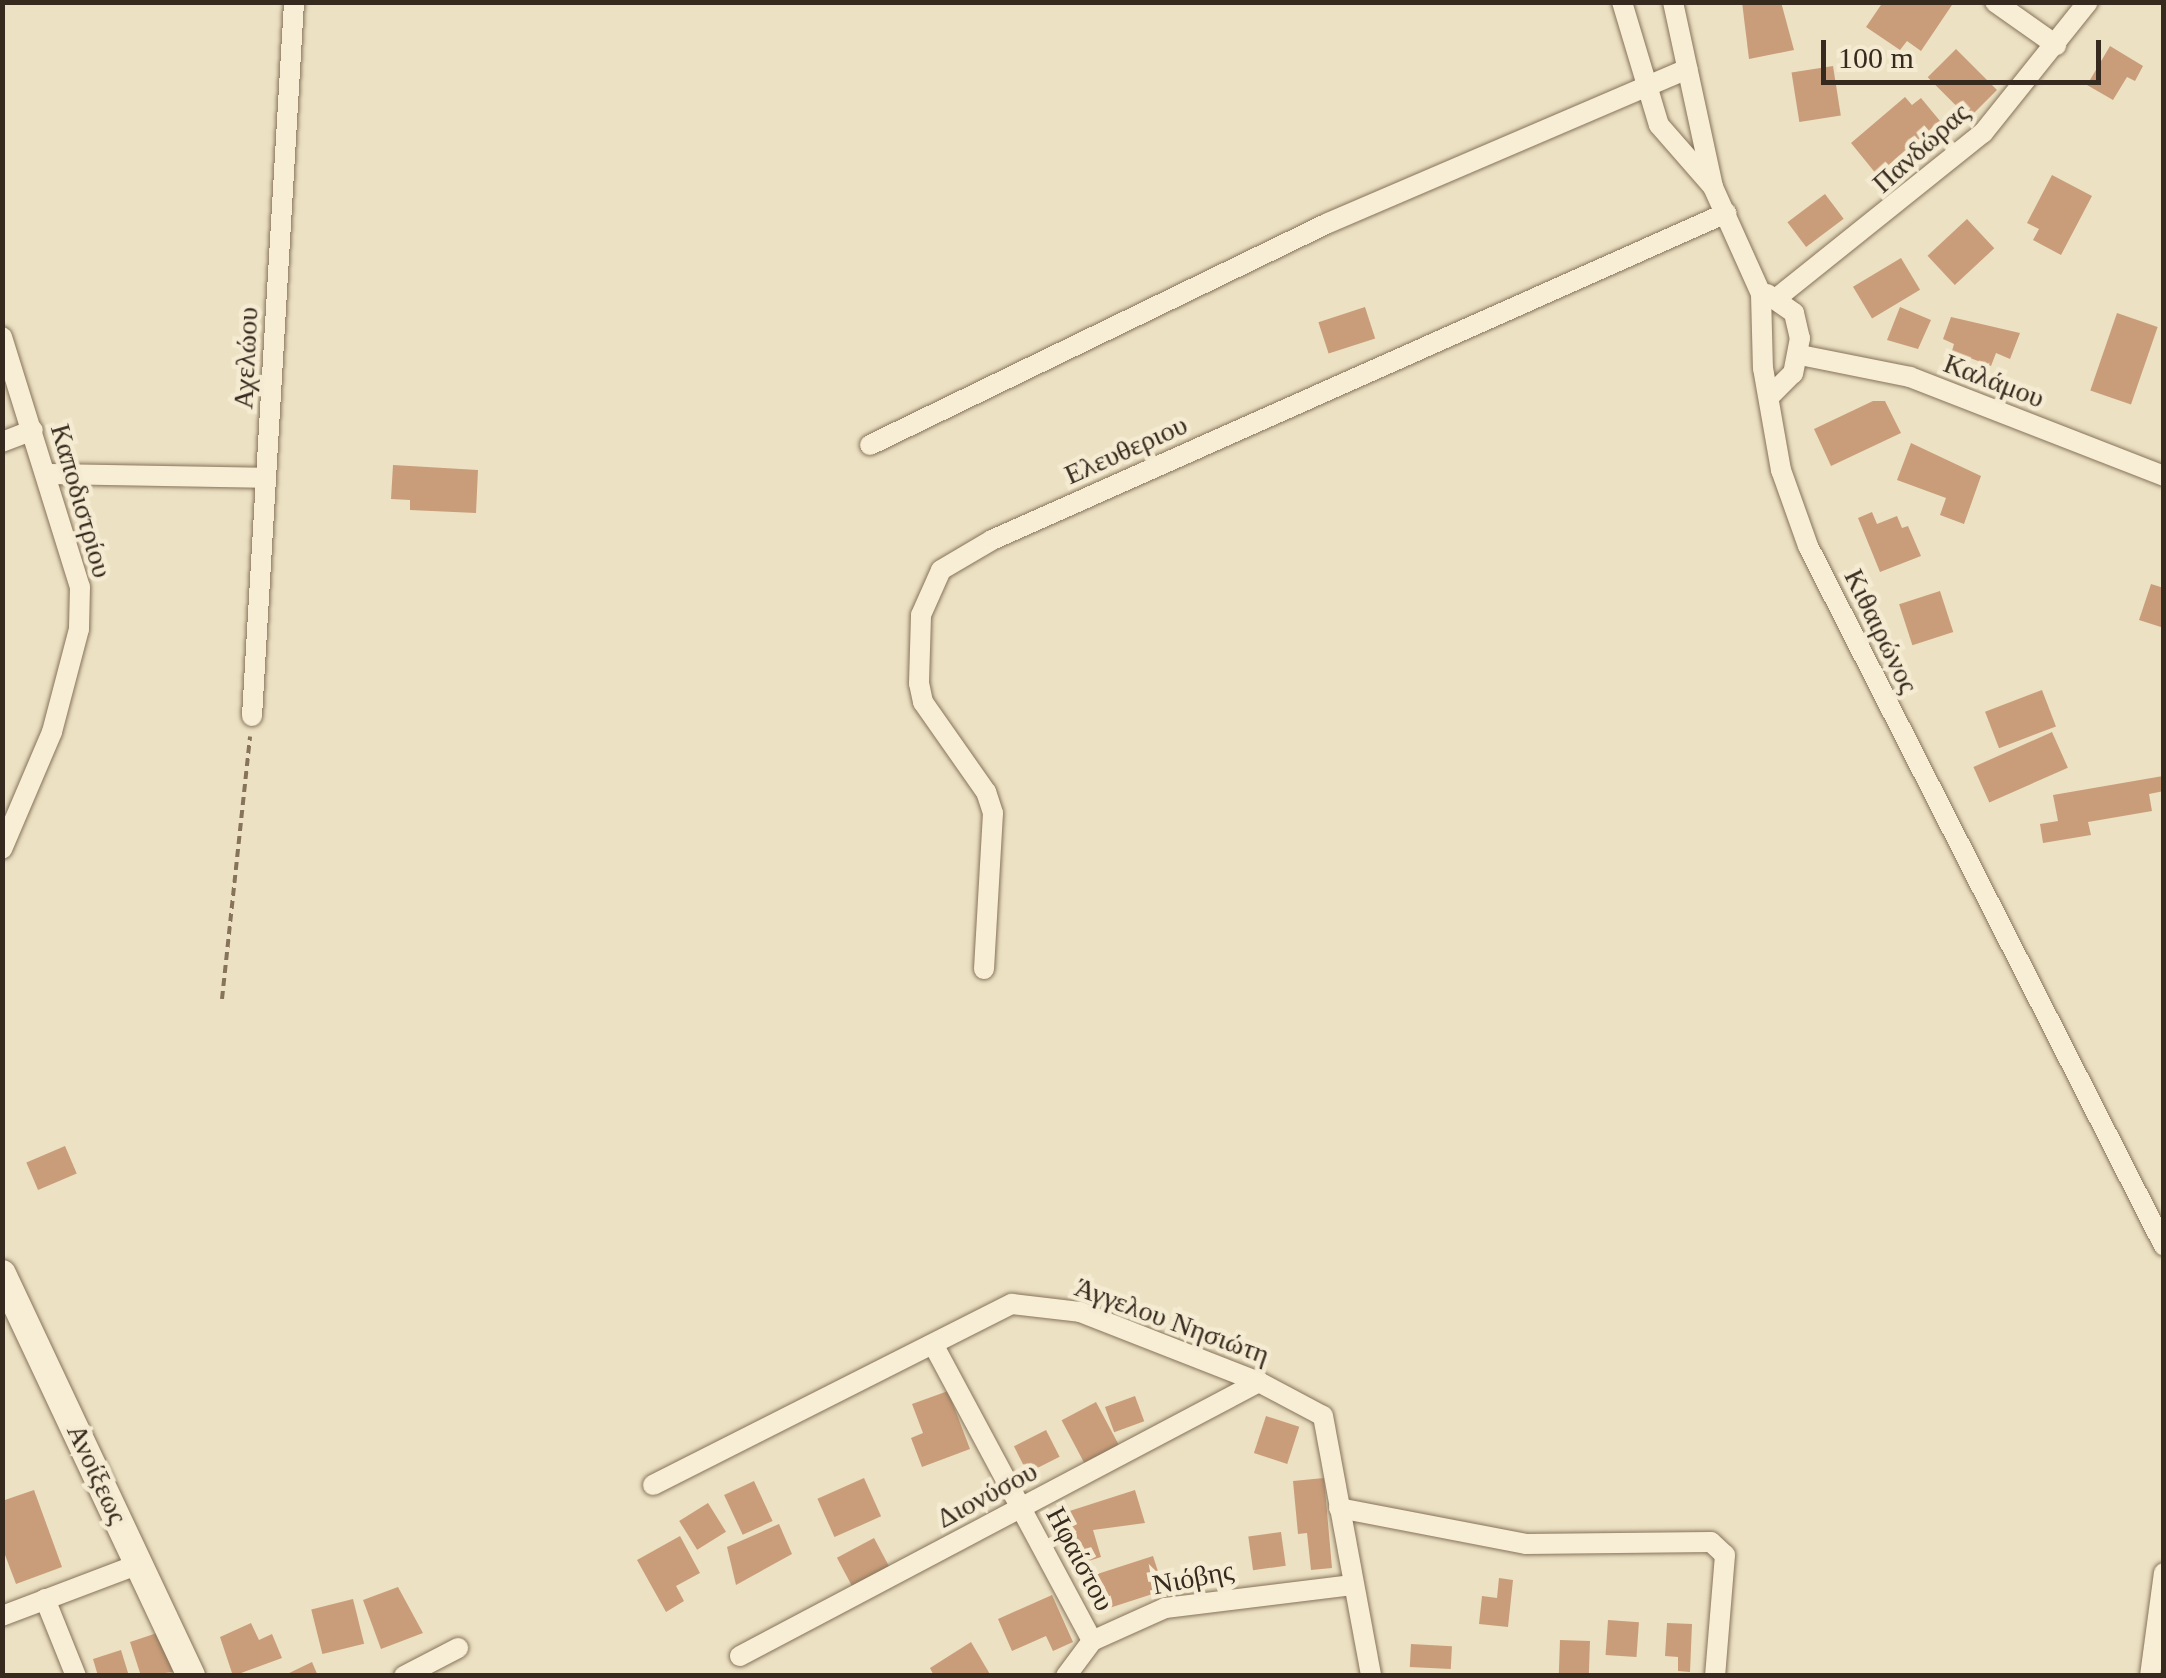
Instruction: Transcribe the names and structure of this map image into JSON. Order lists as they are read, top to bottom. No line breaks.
{"streets":{"street":["Πανδώρας","Αχελώου","Καλάμου","Ελευθεριου","Καποδιστρίου","Κιθαιρώνος","Άγγελου Νησιώτη","Ανοίξεως","Διονύσου","Ηφαίστου","Νιόβης"]},"crossings":[["Πανδώρας","Κιθαιρώνος"],["Ελευθεριου","Κιθαιρώνος"],["Άγγελου Νησιώτη","Διονύσου"],["Άγγελου Νησιώτη","Ηφαίστου"],["Άγγελου Νησιώτη","Νιόβης"],["Διονύσου","Ηφαίστου"],["Ηφαίστου","Νιόβης"]],"scale_bar":"100 m"}
